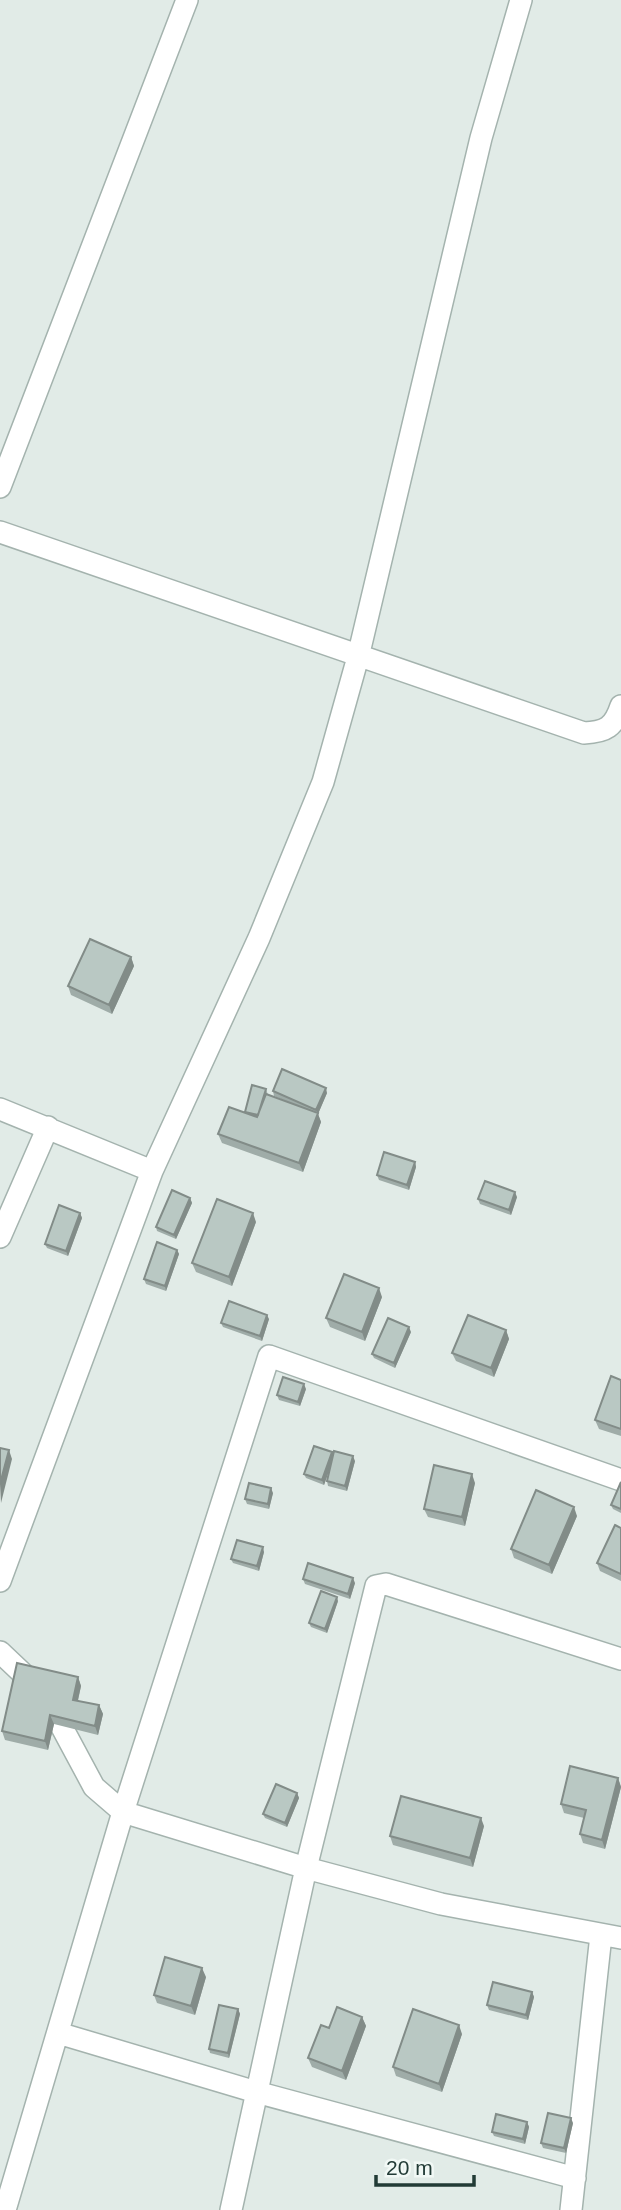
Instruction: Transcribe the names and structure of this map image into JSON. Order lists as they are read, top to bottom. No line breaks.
{"scale_bar":"20 m"}
